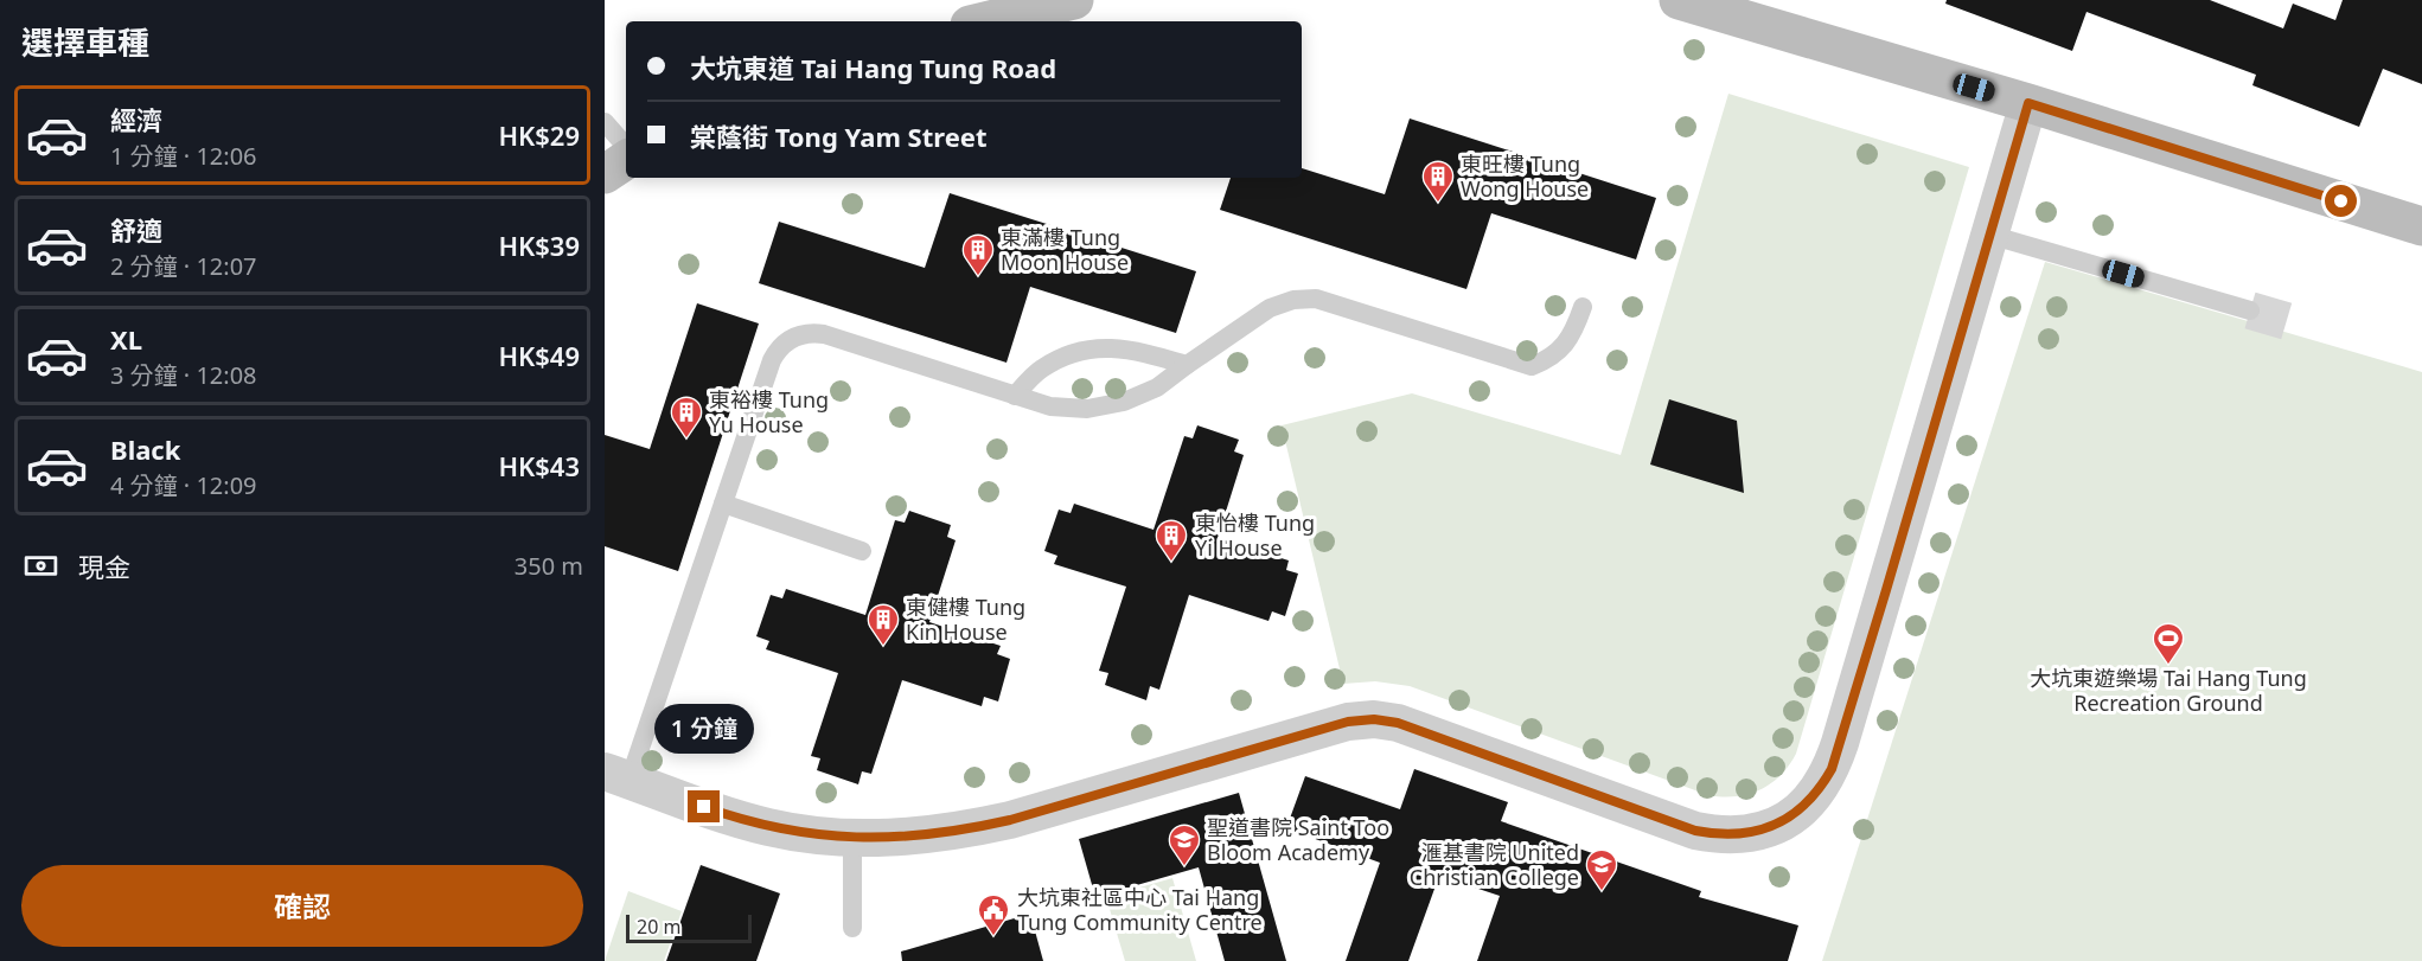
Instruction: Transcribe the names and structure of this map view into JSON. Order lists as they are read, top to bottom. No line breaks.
{"places":{"building":["東旺樓 Tung Wong House","東滿樓 Tung Moon House","東裕樓 Tung Yu House","東怡樓 Tung Yi House","東健樓 Tung Kin House"],"sports":["大坑東遊樂場 Tai Hang Tung Recreation Ground"],"school or university":["聖道書院 Saint Too Bloom Academy","滙基書院 United Christian College"],"public building":["大坑東社區中心 Tai Hang Tung Community Centre"]},"scale_bar":"20 m","page":{"heading":"選擇車種","banner":["大坑東道 Tai Hang Tung Road","棠蔭街 Tong Yam Street"],"list":[{"name":"經濟","note":"1 分鐘 · 12:06","value":"HK$29"},{"name":"舒適","note":"2 分鐘 · 12:07","value":"HK$39"},{"name":"XL","note":"3 分鐘 · 12:08","value":"HK$49"},{"name":"Black","note":"4 分鐘 · 12:09","value":"HK$43"}],"pay":["現金","350 m"],"bubble":"1 分鐘","buttons":"確認","scale":"20 m"}}
